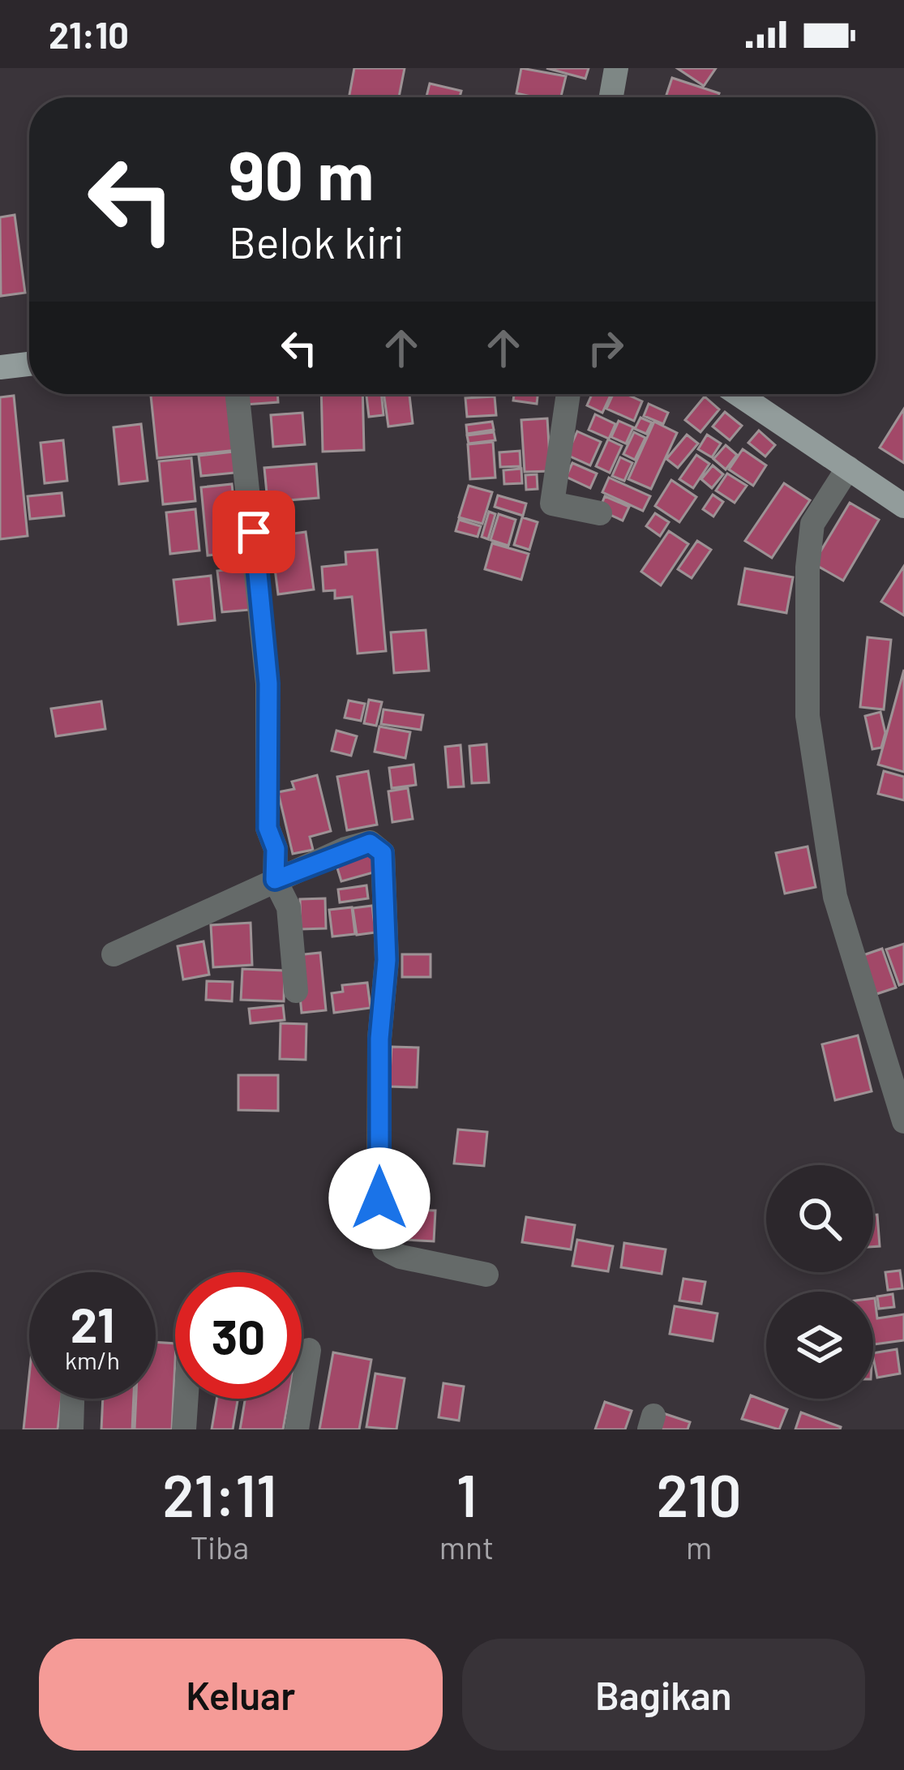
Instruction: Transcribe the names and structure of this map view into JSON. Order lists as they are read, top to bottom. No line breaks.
{"page":{"status":"21:10","turn":["90 m","Belok kiri"],"speed":"21 km/h","limit":"30","eta":["21:11","Tiba","1","mnt","210","m"],"buttons":["Keluar","Bagikan"]}}
